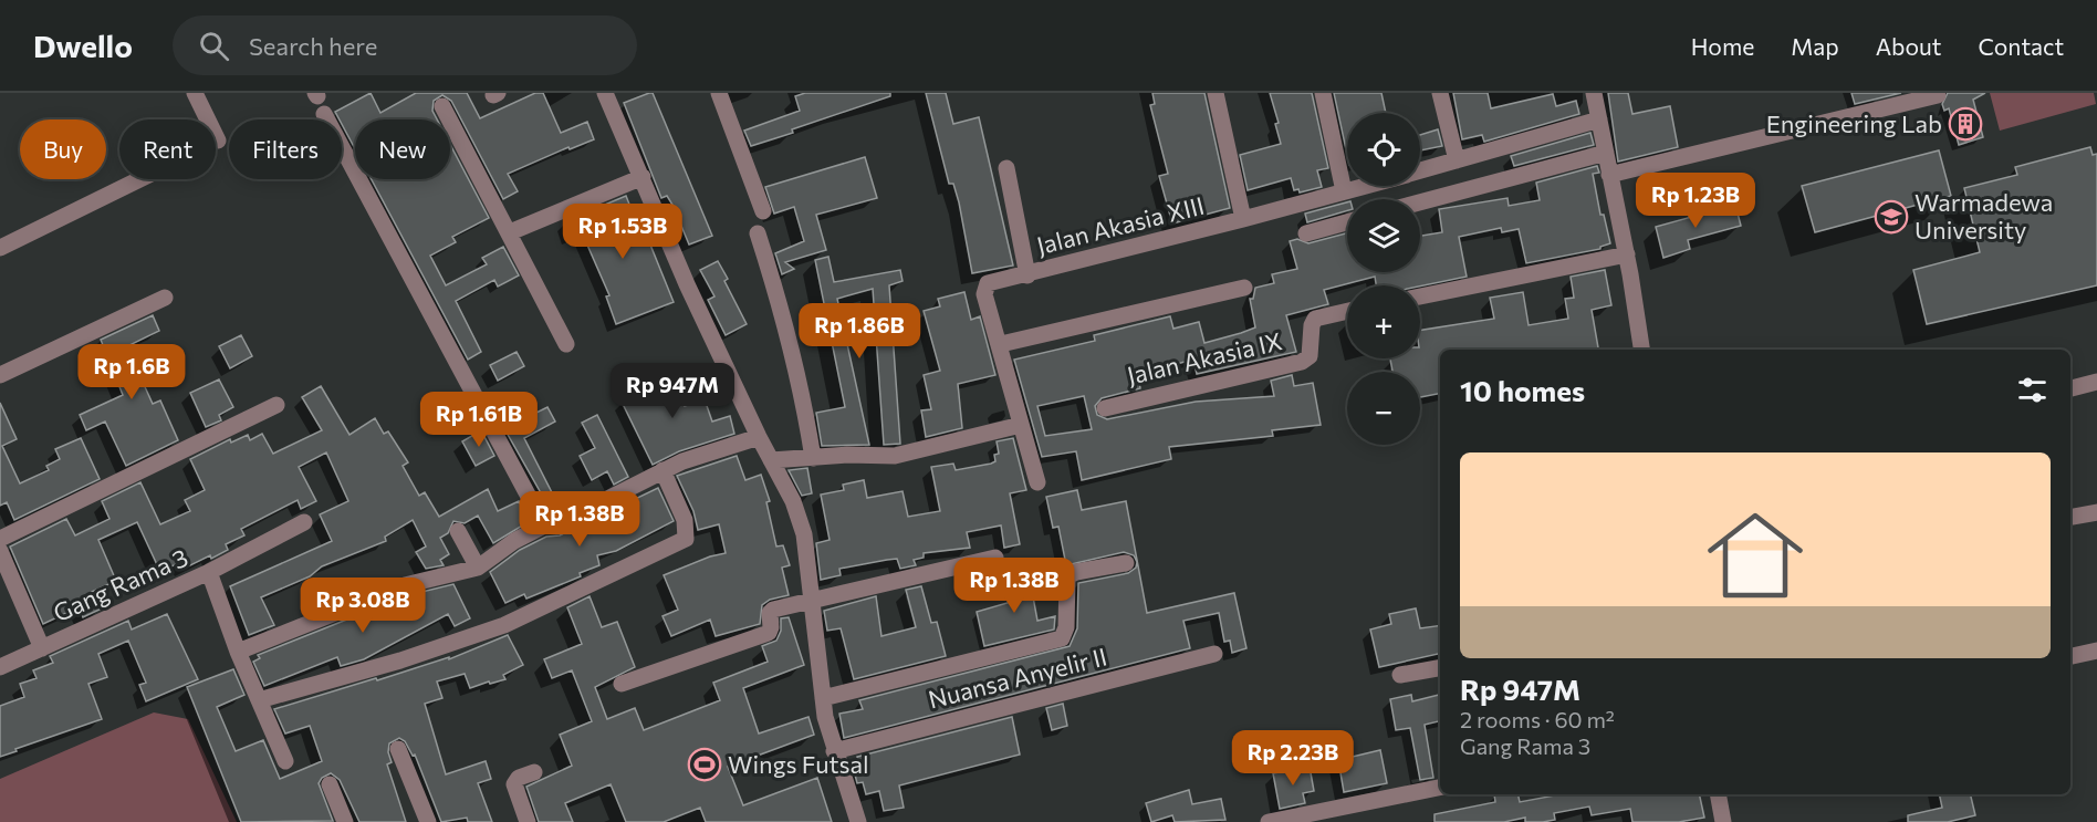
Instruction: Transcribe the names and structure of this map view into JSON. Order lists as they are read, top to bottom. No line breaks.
{"streets":{"street":["Jalan Akasia XIII","Jalan Akasia IX","Gang Rama 3","Nuansa Anyelir II"]},"places":{"building":["Engineering Lab"],"school or university":["Warmadewa University"],"sports":["Wings Futsal"]},"page":{"header":"Dwello","search":"Search here","nav":["Home","Map","About","Contact"],"map_buttons":["+","−"],"chip":["Buy","Rent","Filters","New"],"price":["Rp 1.23B","Rp 1.53B","Rp 1.86B","Rp 1.6B","Rp 947M","Rp 1.61B","Rp 1.38B","Rp 1.38B","Rp 3.08B","Rp 2.23B"],"heading":"10 homes","list":[{"name":"Rp 947M","note":"2 rooms · 60 m² · Gang Rama 3"}]}}
